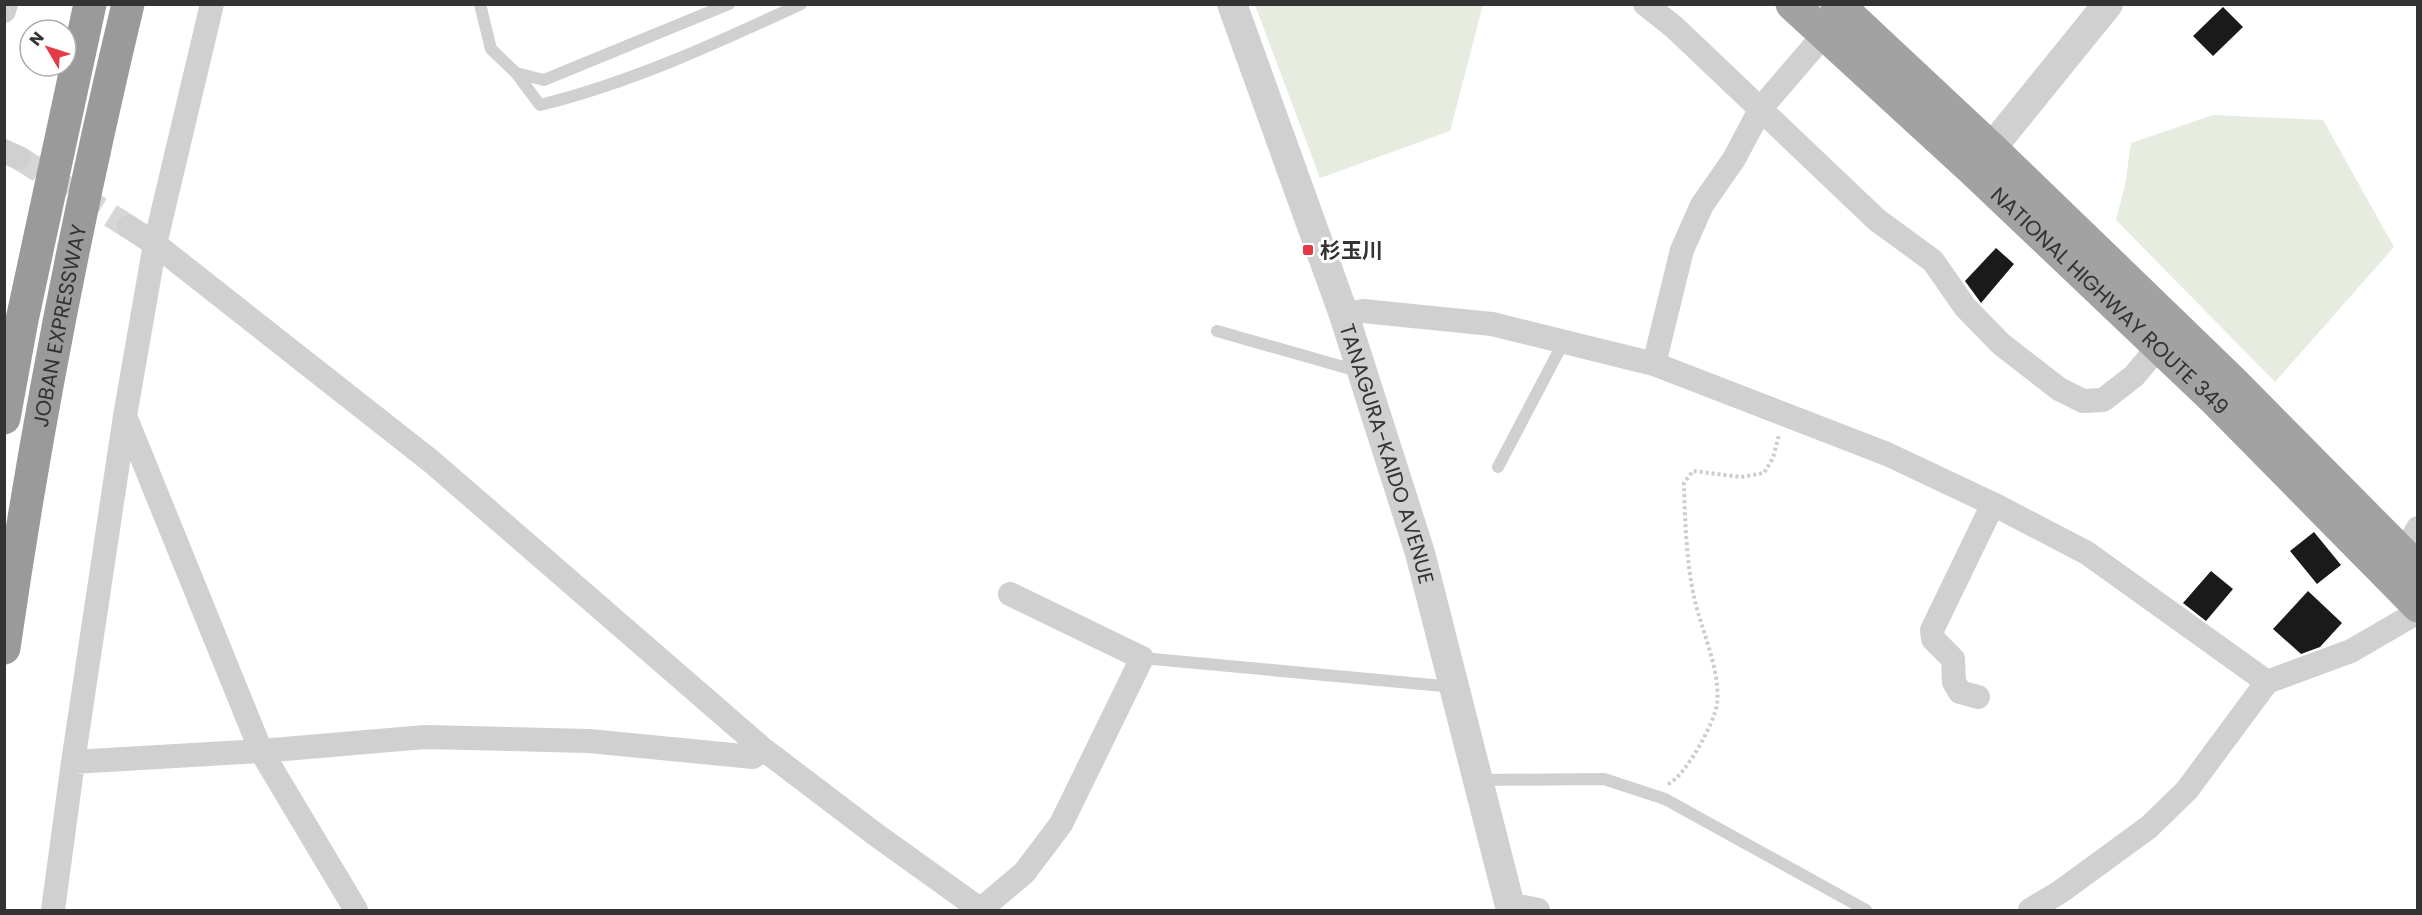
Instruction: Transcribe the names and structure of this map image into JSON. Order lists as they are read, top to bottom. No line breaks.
{"streets":{"highway":["NATIONAL HIGHWAY ROUTE 349","JOBAN EXPRESSWAY"],"street":["TANAGURA-KAIDO AVENUE"]},"places":{"transit":["杉玉川"]},"north":"top left"}
